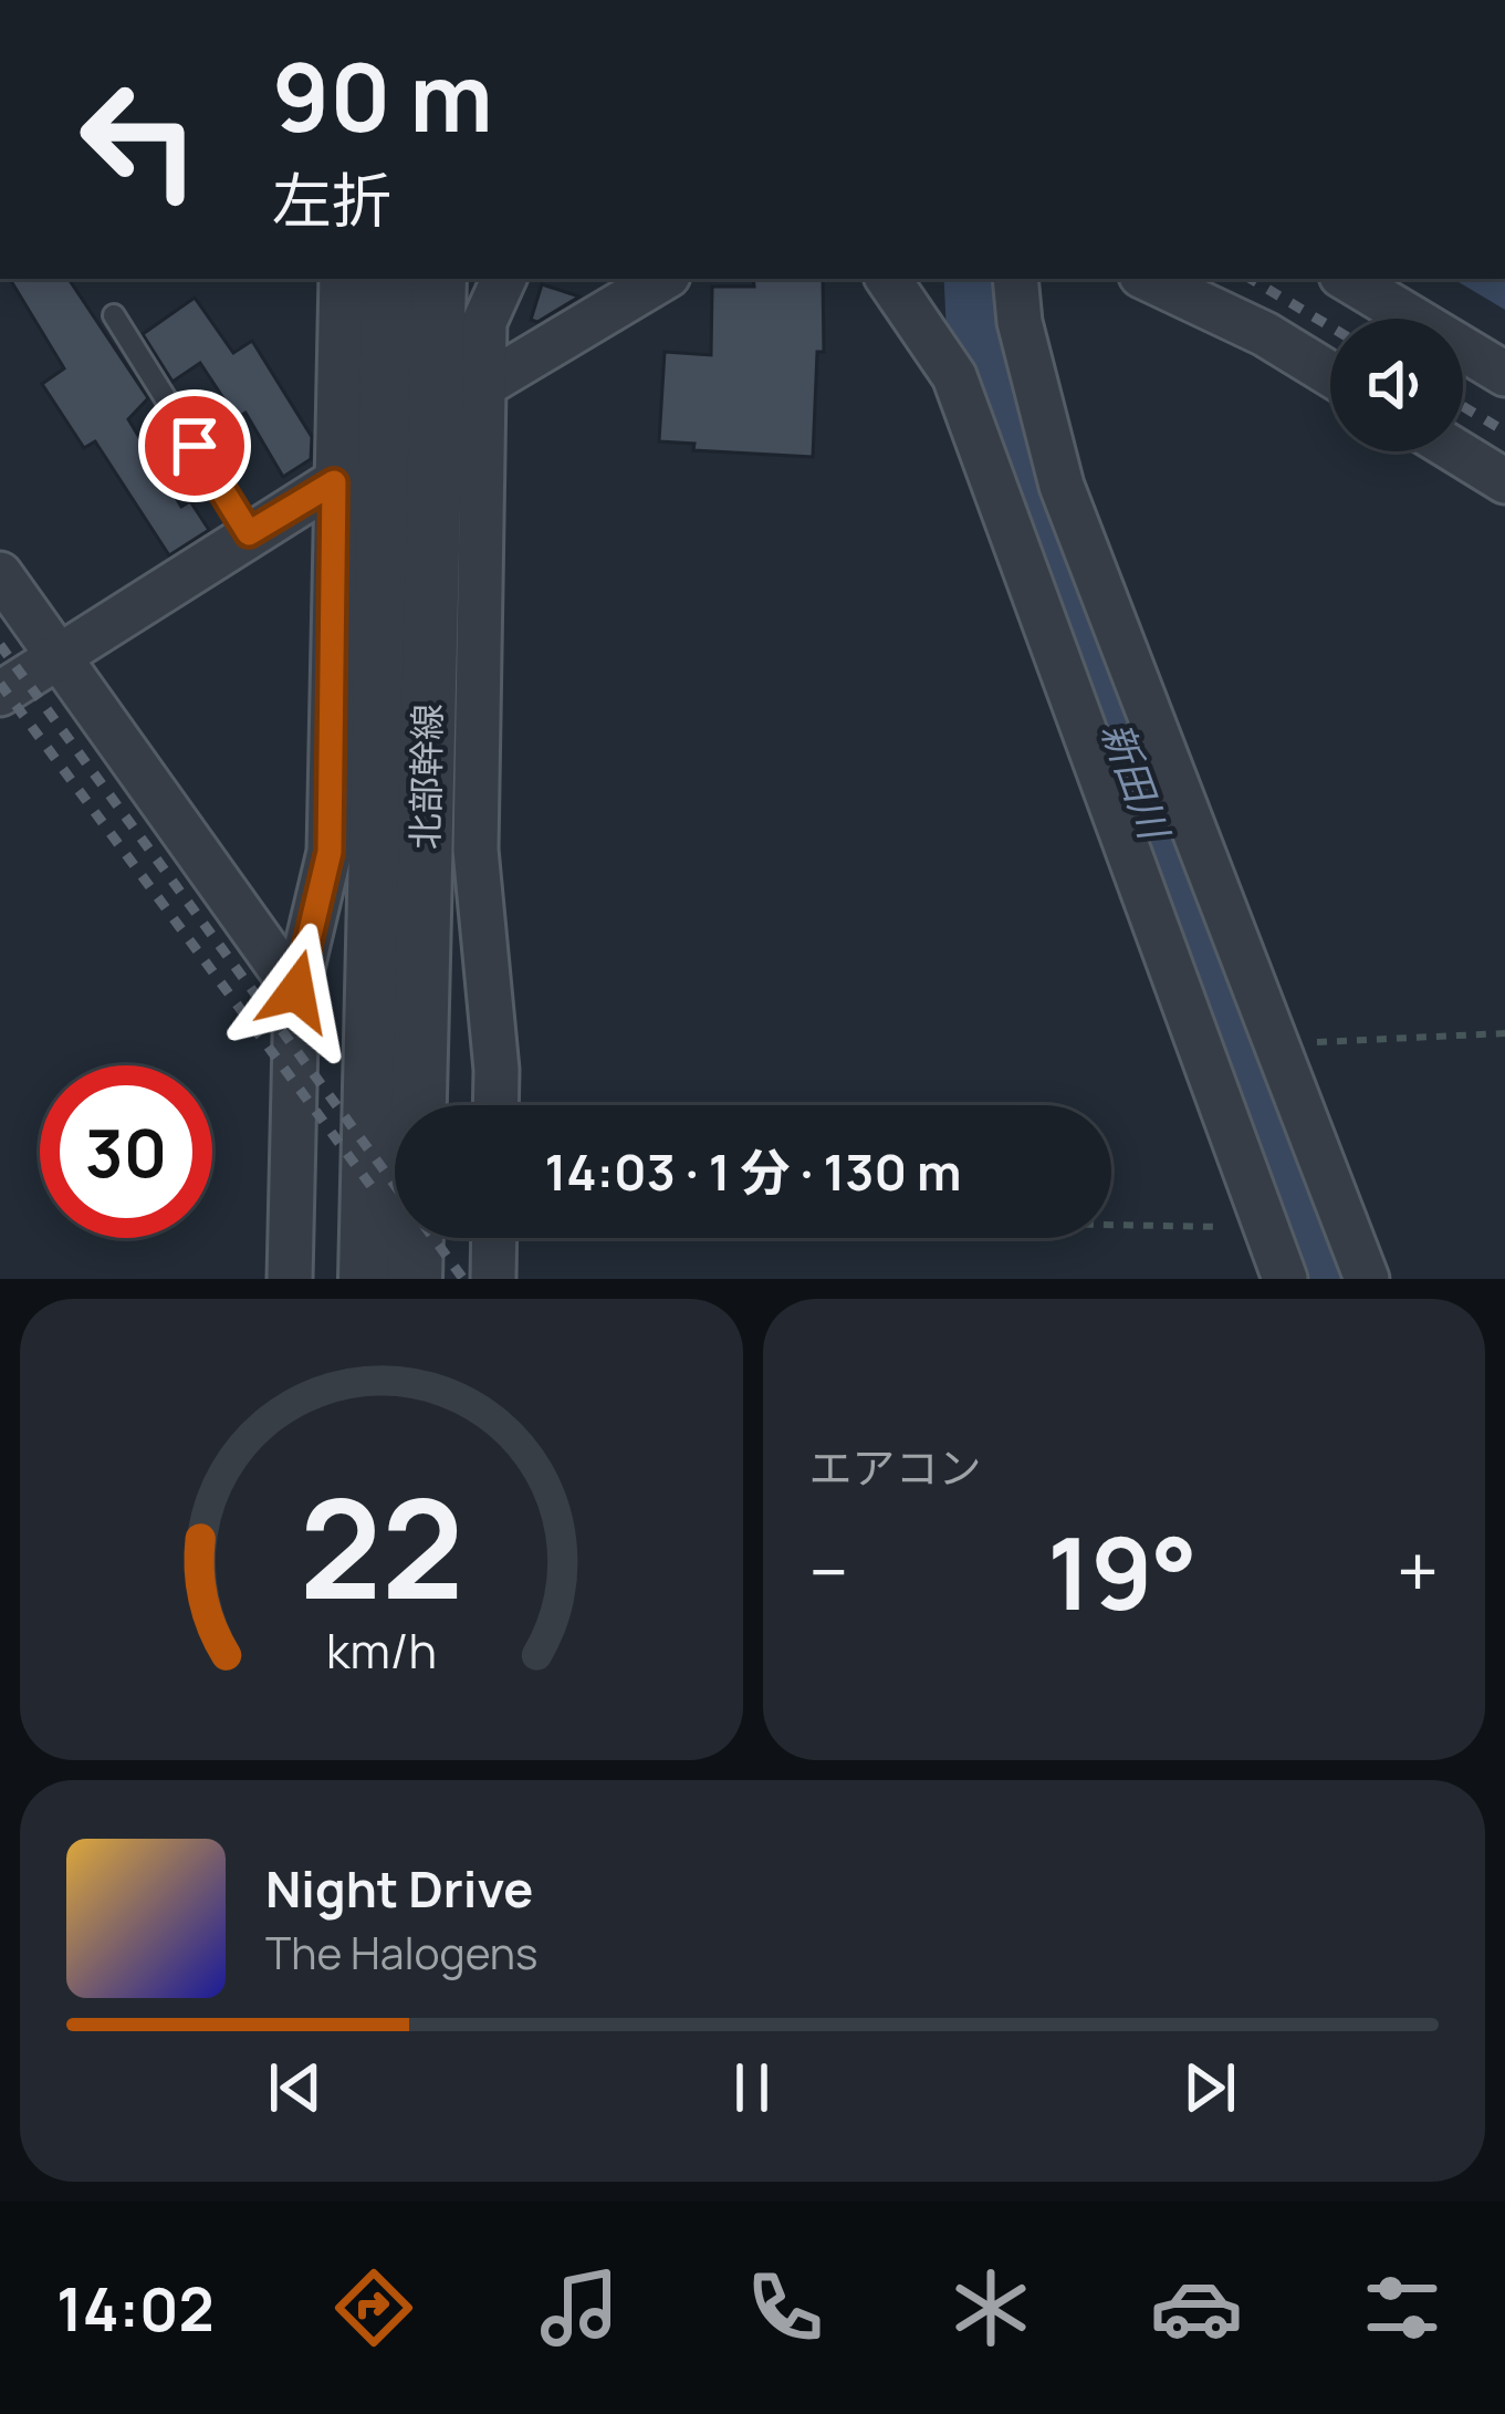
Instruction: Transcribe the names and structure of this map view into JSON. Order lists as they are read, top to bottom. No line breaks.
{"streets":{"street":["北部幹線"]},"water":["新田川"],"page":{"turn":["90 m","左折"],"limit":"30","trip":"14:03 · 1 分 · 130 m","tile":"エアコン","heat":["−","19°","+"],"song":["Night Drive","The Halogens"],"tabs":"14:02","gauge":["22","km/h"]}}
